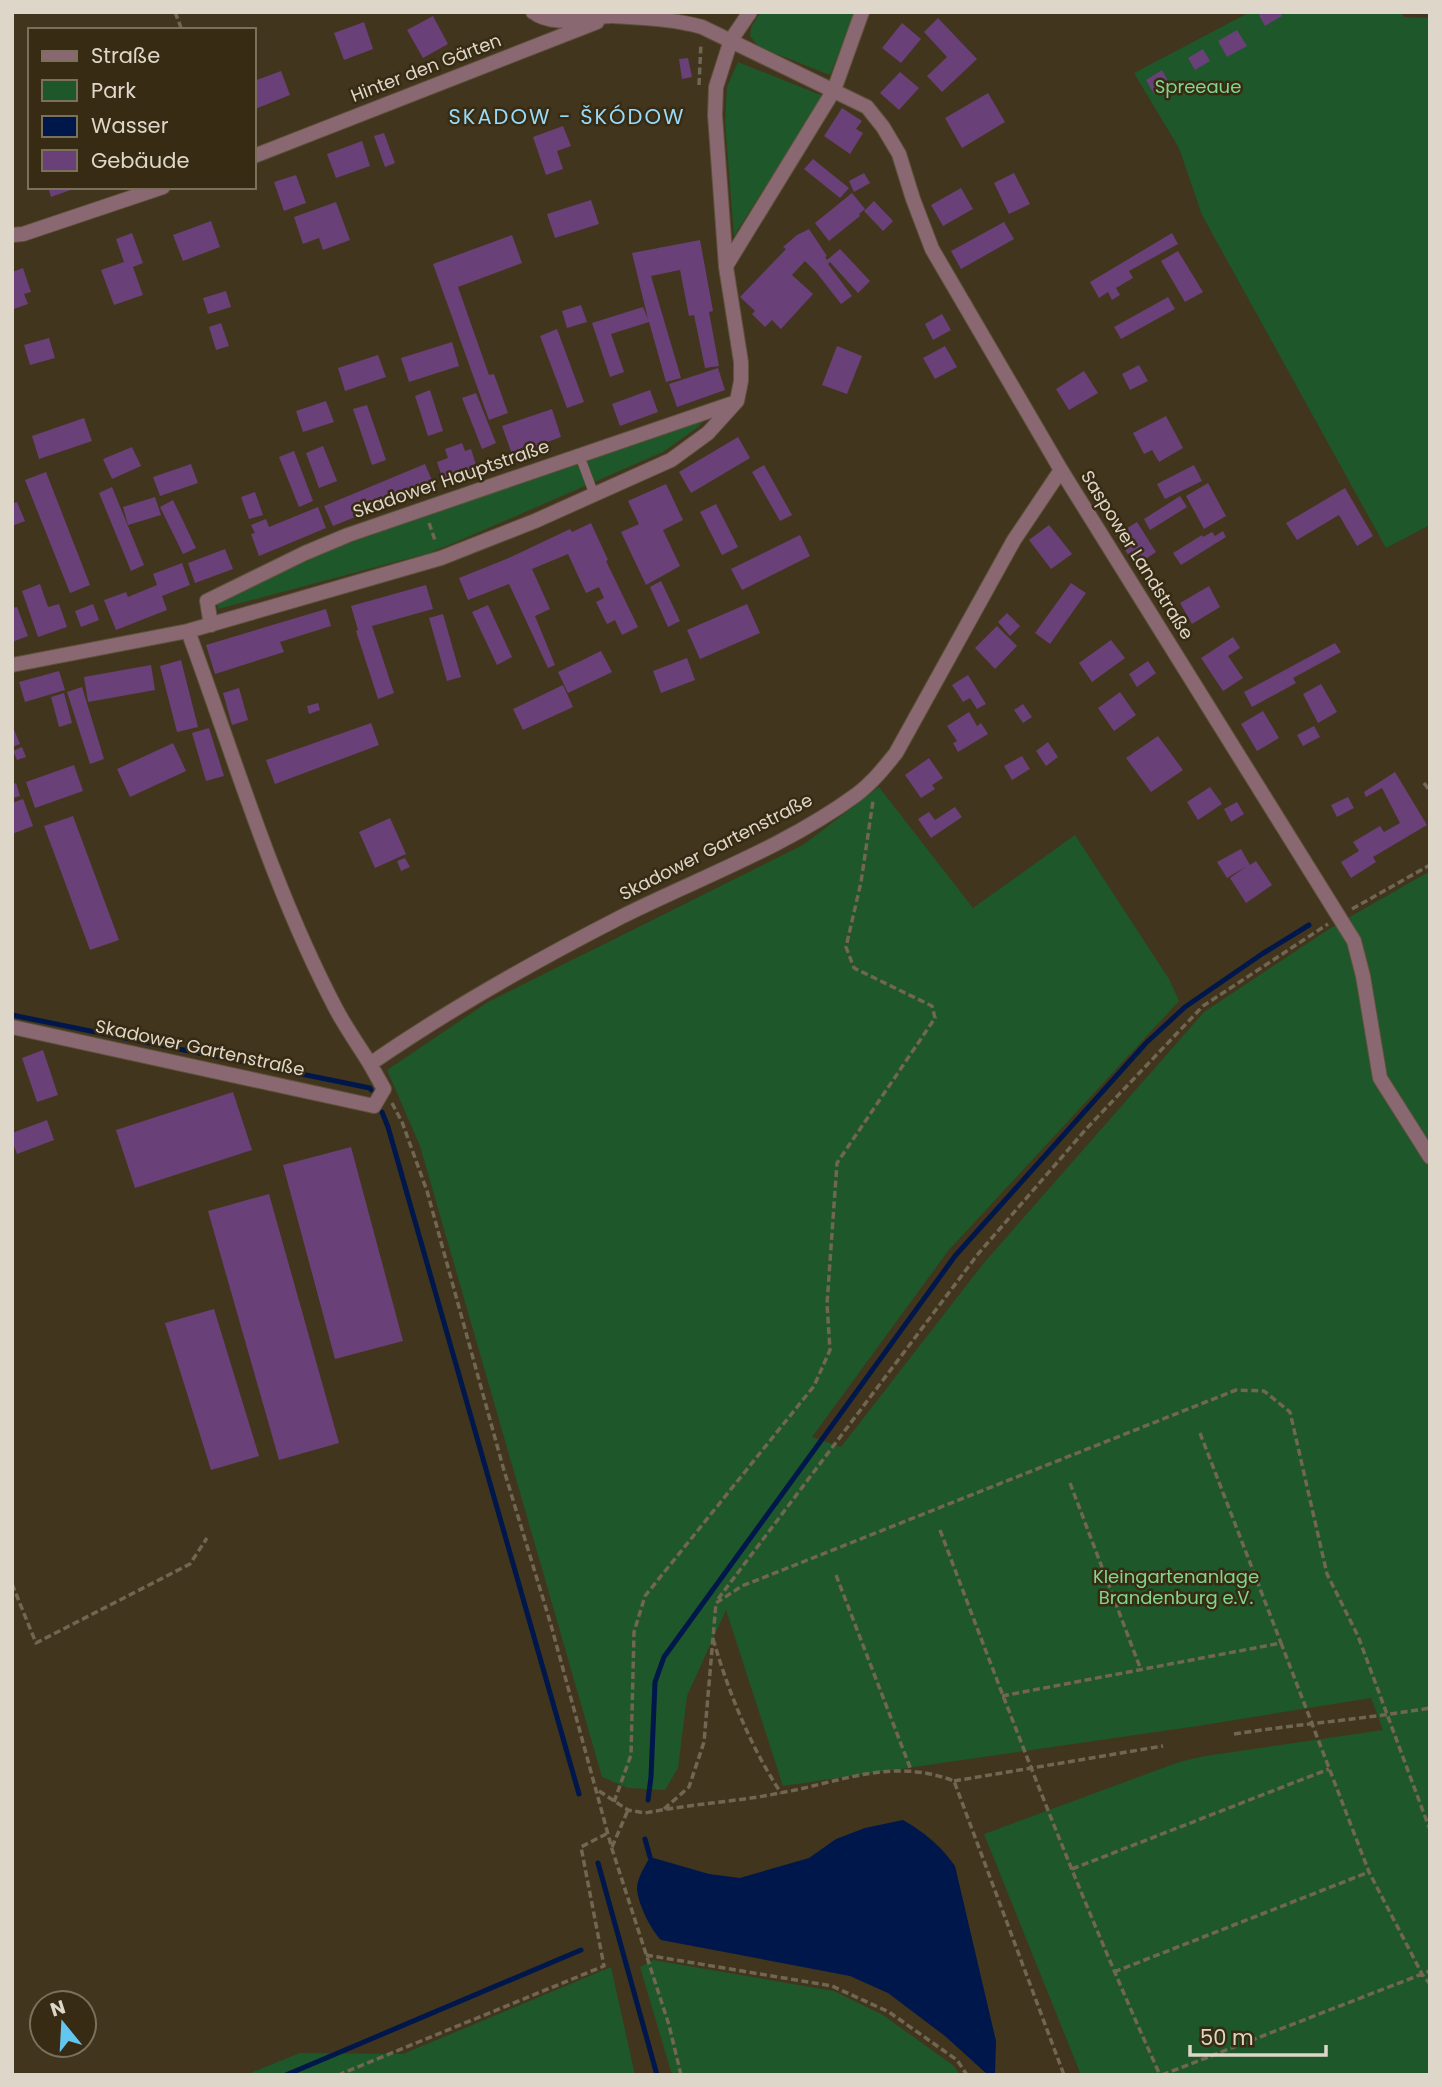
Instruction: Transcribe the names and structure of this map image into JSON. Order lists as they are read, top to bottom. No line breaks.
{"streets":{"street":["Hinter den Gärten","Skadower Hauptstraße","Saspower Landstraße","Skadower Gartenstraße"]},"crossings":[["Hinter den Gärten","Saspower Landstraße"],["Saspower Landstraße","Skadower Gartenstraße"]],"districts":["SKADOW - ŠKÓDOW"],"parks":["Spreeaue","Kleingartenanlage Brandenburg e.V."],"legend":["Straße","Park","Wasser","Gebäude"],"scale_bar":"50 m","north":"top"}
